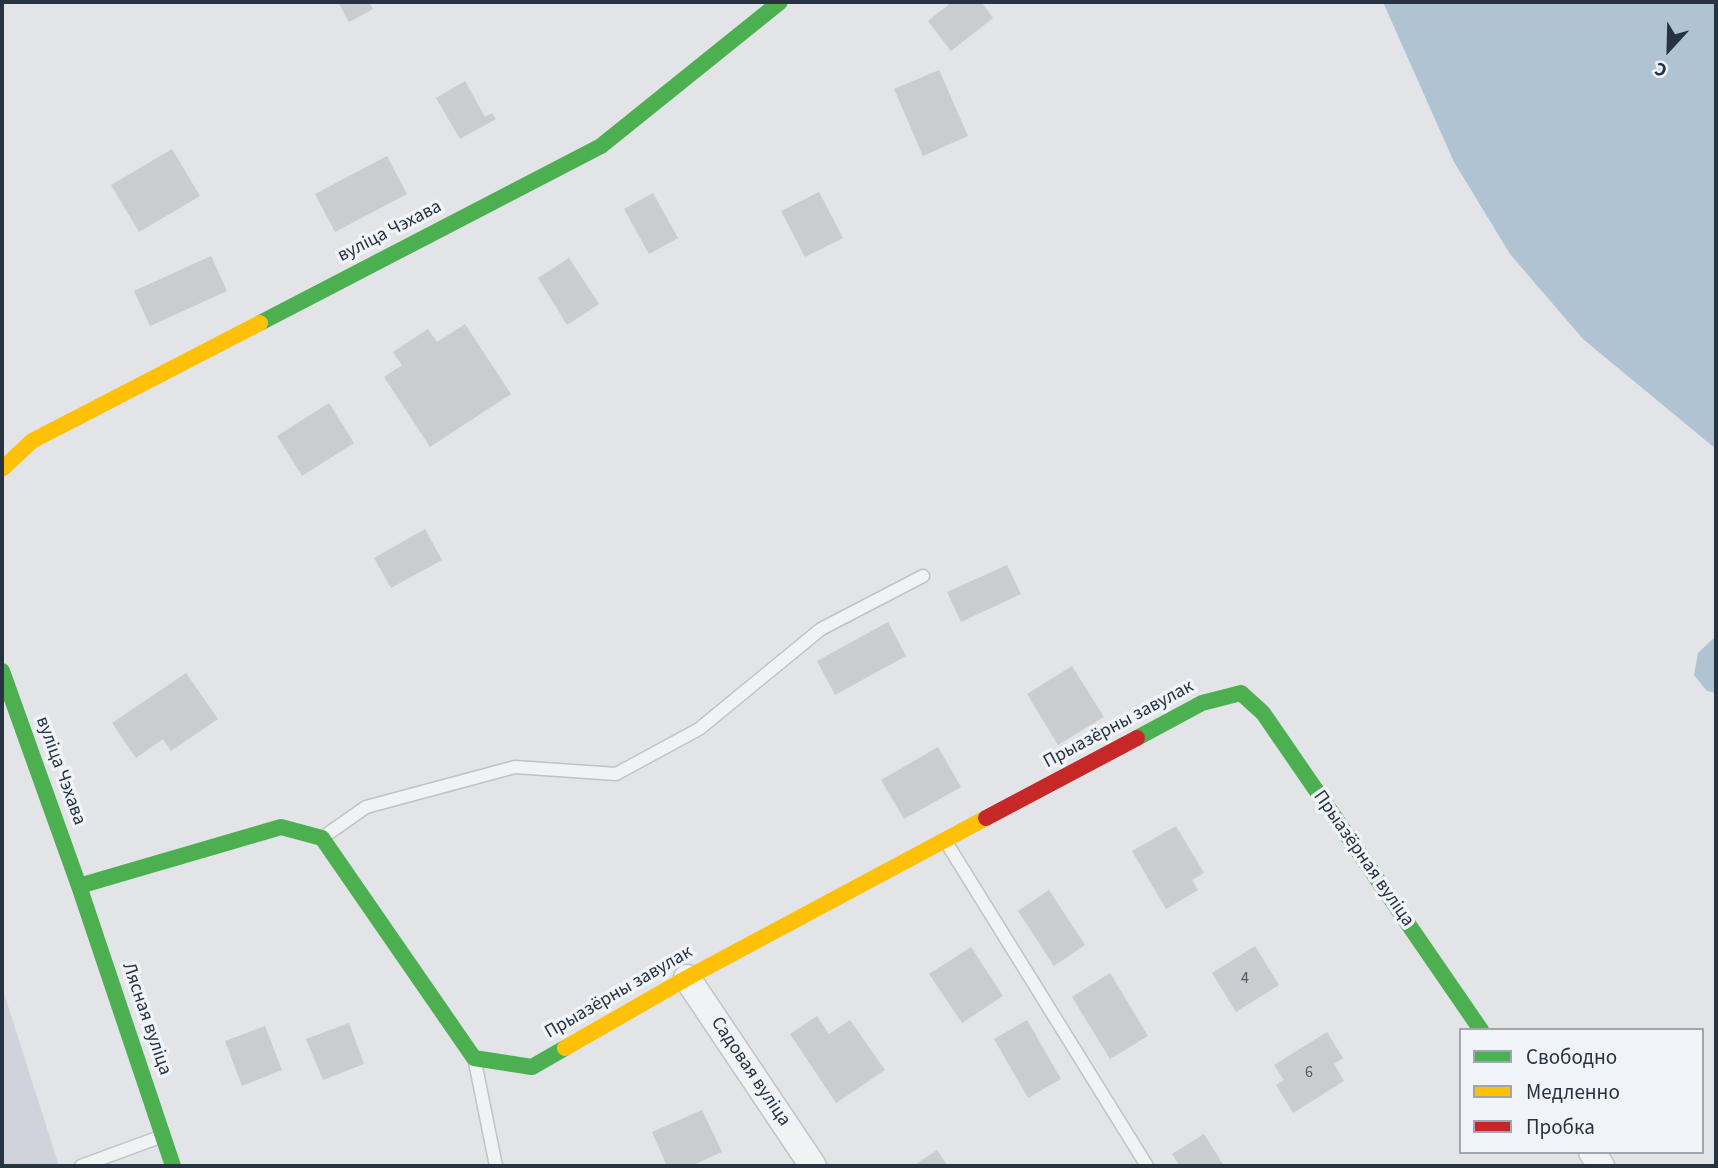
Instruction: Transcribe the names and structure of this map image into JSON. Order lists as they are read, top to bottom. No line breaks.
{"streets":{"street":["вуліца Чэхава","Прыазёрны завулак","Прыазёрная вуліца","Лясная вуліца","Садовая вуліца"]},"crossings":[["вуліца Чэхава","Лясная вуліца"],["Прыазёрны завулак","Прыазёрная вуліца"],["Прыазёрны завулак","Садовая вуліца"]],"house_numbers":["4","6"],"legend":["Свободно","Медленно","Пробка"],"north":"bottom"}
